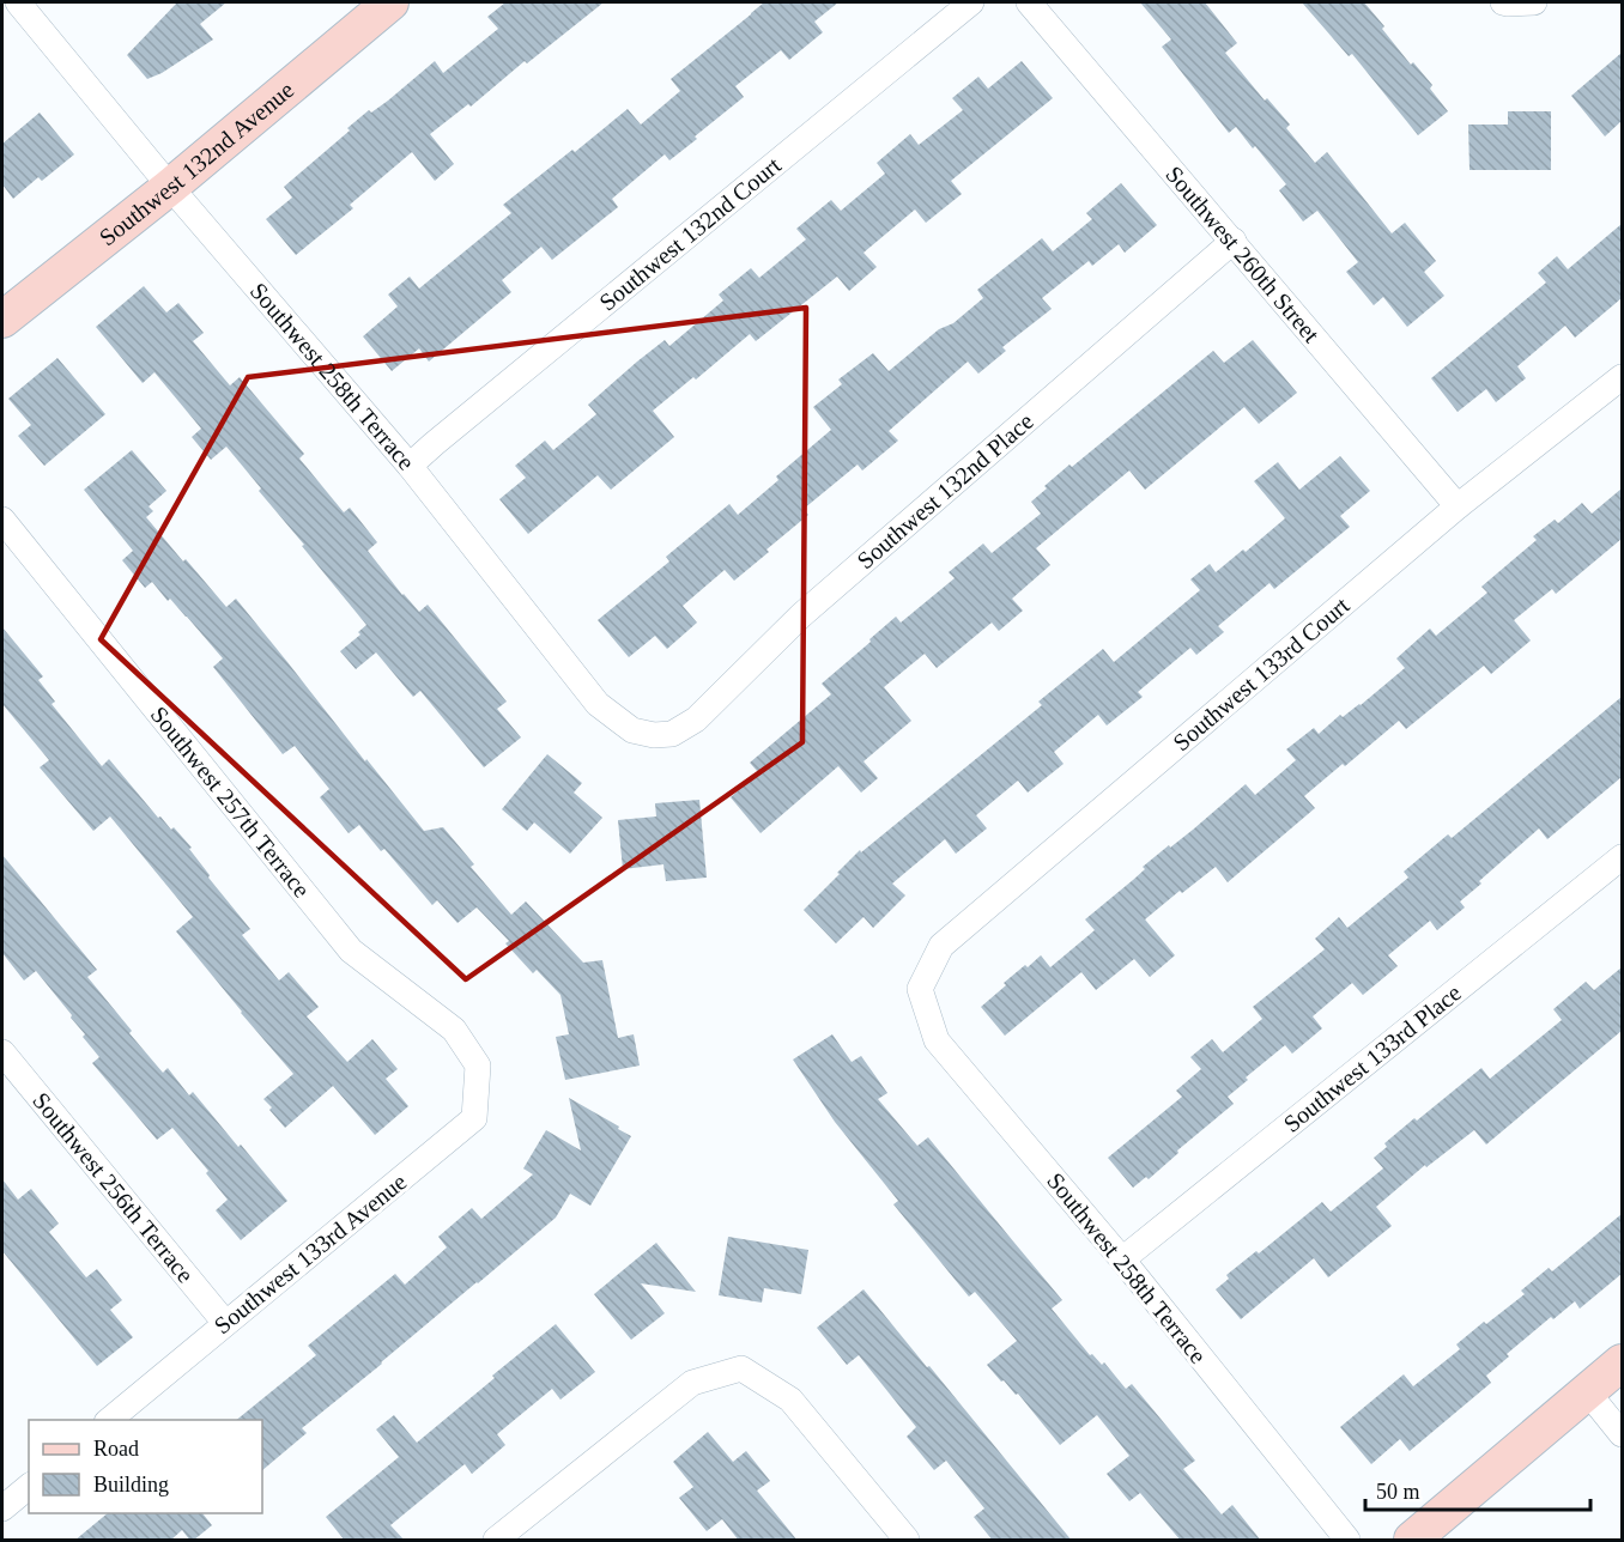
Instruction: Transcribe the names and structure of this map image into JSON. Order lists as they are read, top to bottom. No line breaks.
{"streets":{"street":["Southwest 132nd Avenue","Southwest 132nd Court","Southwest 260th Street","Southwest 258th Terrace","Southwest 132nd Place","Southwest 133rd Court","Southwest 257th Terrace","Southwest 133rd Place","Southwest 256th Terrace","Southwest 133rd Avenue"]},"crossings":[["Southwest 132nd Avenue","Southwest 258th Terrace"],["Southwest 132nd Court","Southwest 258th Terrace"],["Southwest 260th Street","Southwest 132nd Place"],["Southwest 260th Street","Southwest 133rd Court"],["Southwest 258th Terrace","Southwest 132nd Place"],["Southwest 258th Terrace","Southwest 133rd Court"],["Southwest 258th Terrace","Southwest 133rd Place"],["Southwest 257th Terrace","Southwest 133rd Avenue"],["Southwest 256th Terrace","Southwest 133rd Avenue"]],"legend":["Road","Building"],"scale_bar":"50 m"}
